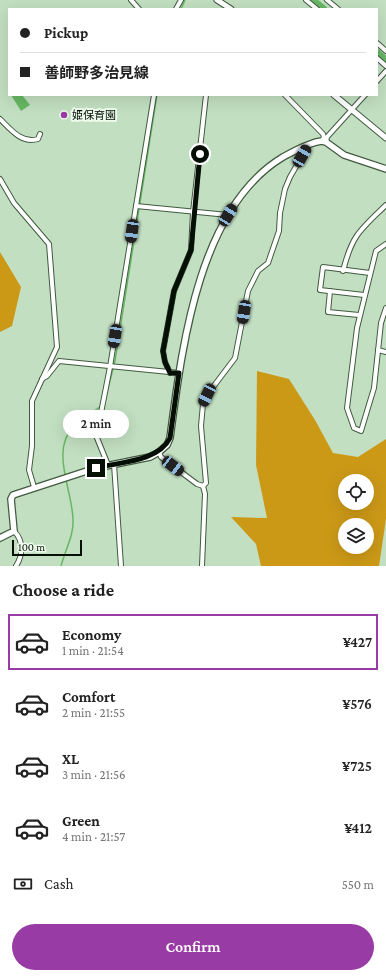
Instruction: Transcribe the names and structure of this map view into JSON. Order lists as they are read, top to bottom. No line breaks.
{"places":["姫保育園"],"scale_bar":"100 m","page":{"banner":["Pickup","善師野多治見線"],"bubble":"2 min","scale":"100 m","heading":"Choose a ride","list":[{"name":"Economy","note":"1 min · 21:54","value":"¥427"},{"name":"Comfort","note":"2 min · 21:55","value":"¥576"},{"name":"XL","note":"3 min · 21:56","value":"¥725"},{"name":"Green","note":"4 min · 21:57","value":"¥412"}],"pay":["Cash","550 m"],"buttons":"Confirm"}}
